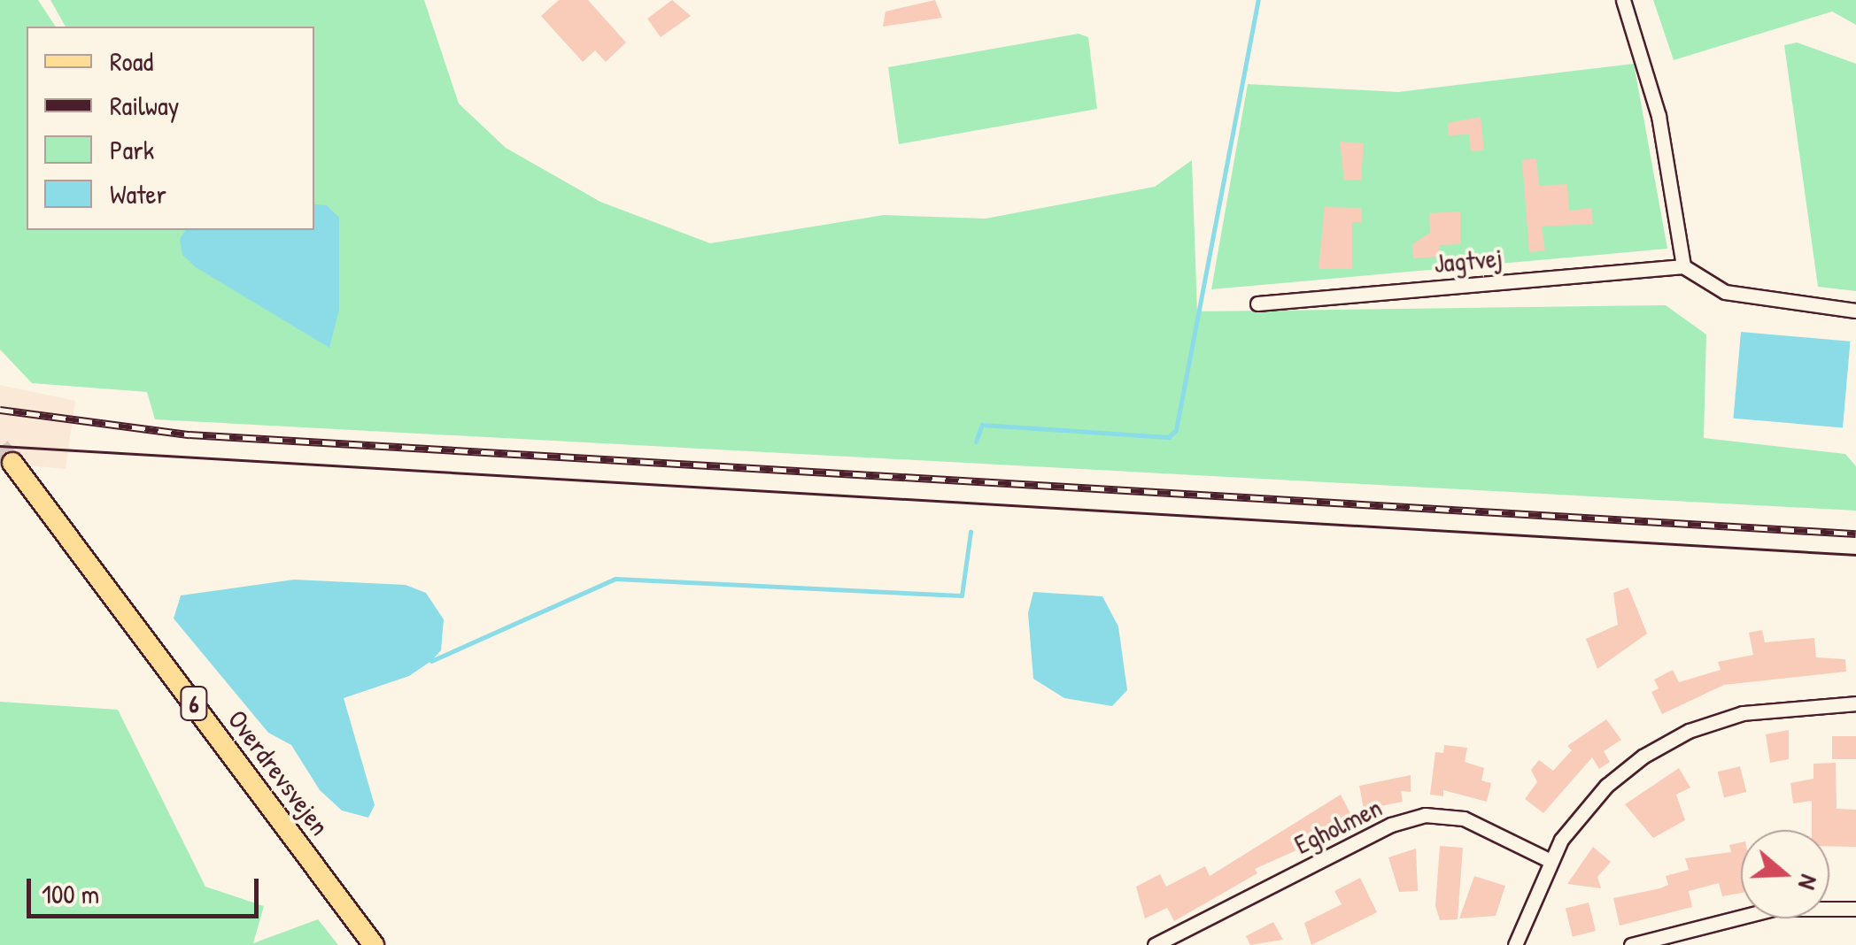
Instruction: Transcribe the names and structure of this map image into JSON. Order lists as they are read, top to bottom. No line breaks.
{"streets":{"main road":["6","Overdrevsvejen"],"street":["Jagtvej","Egholmen"]},"legend":["Road","Railway","Park","Water"],"scale_bar":"100 m","north":"right"}
